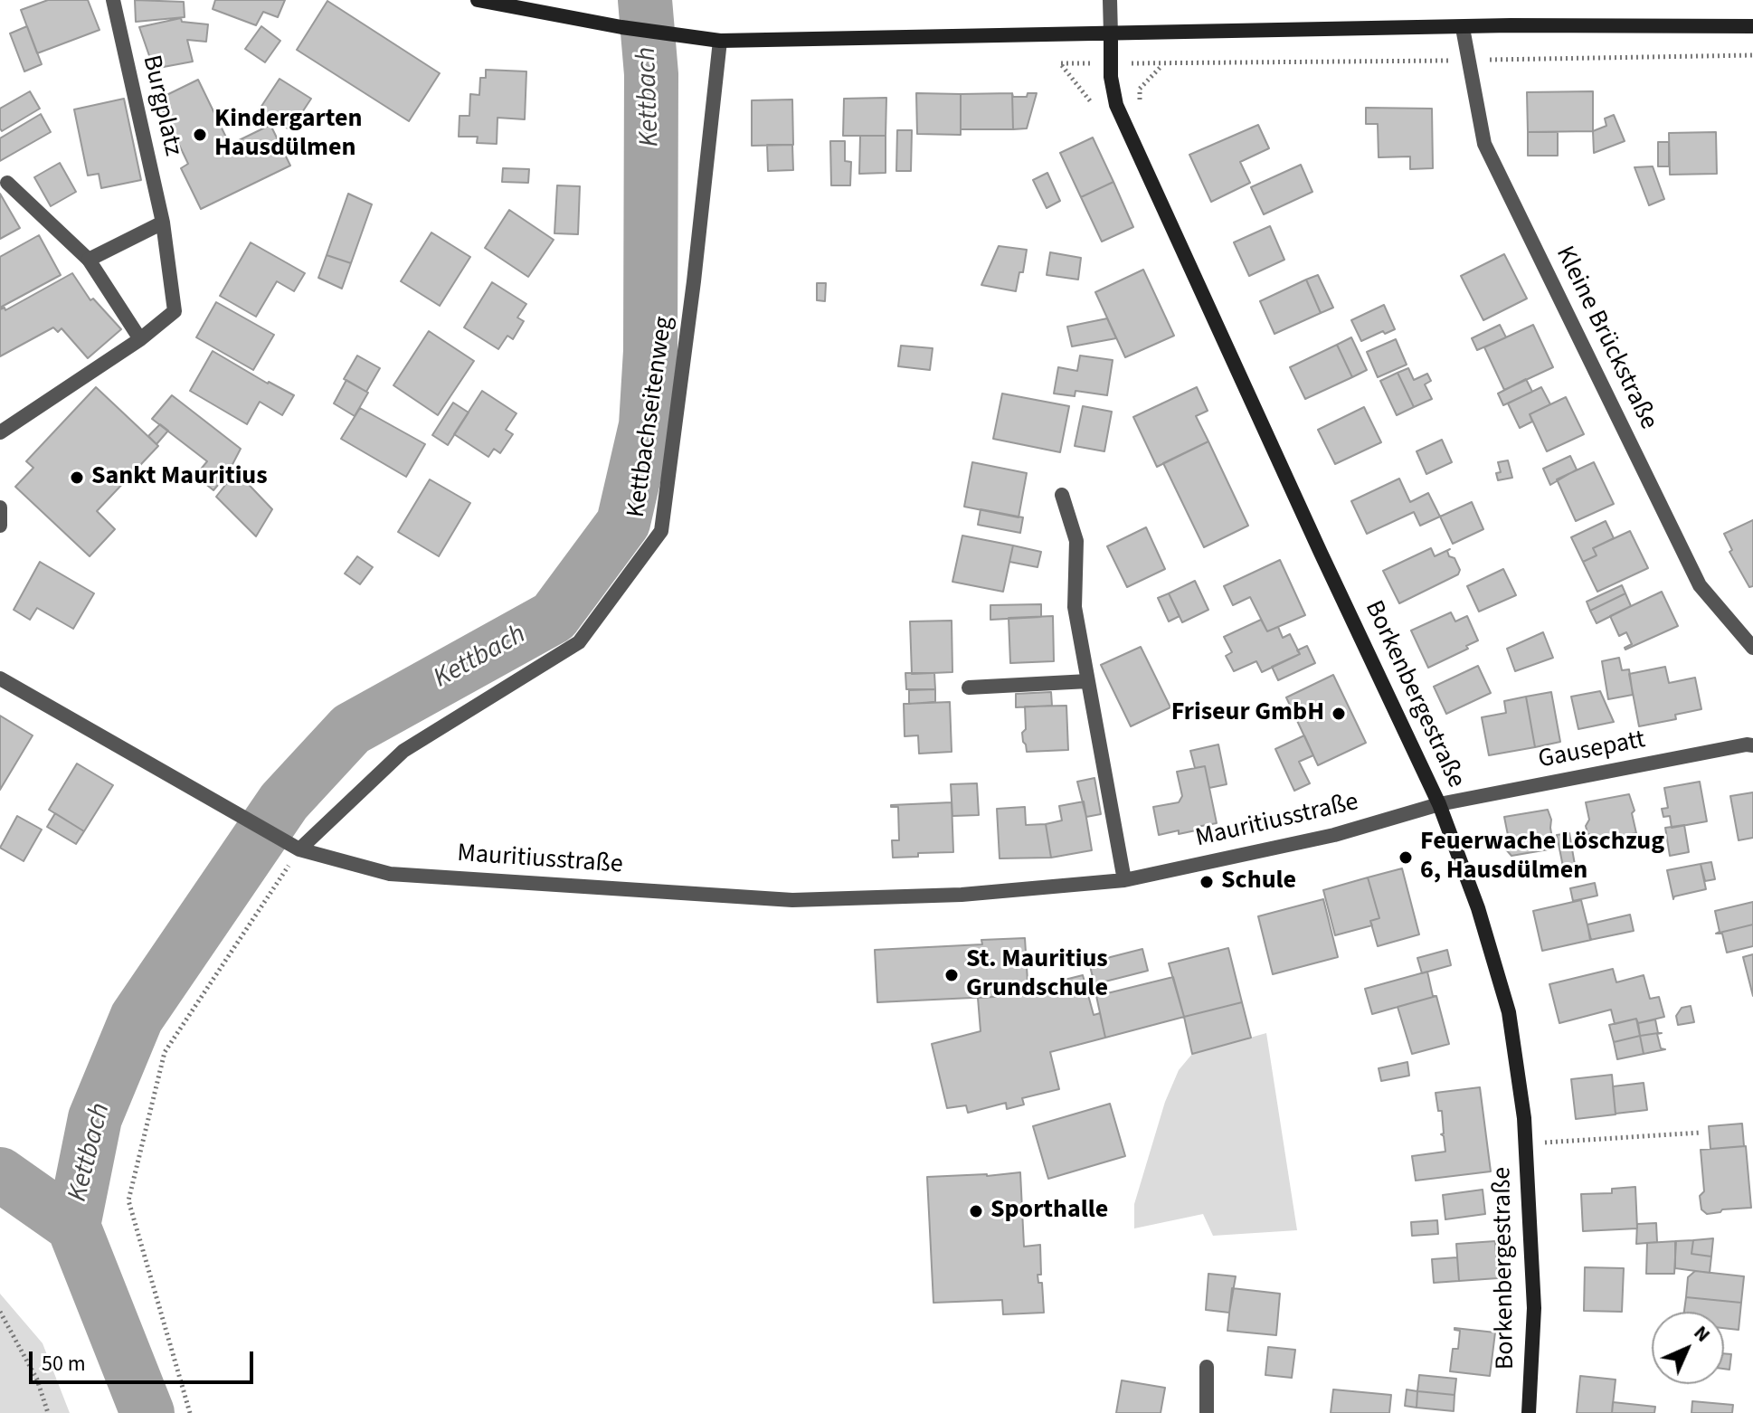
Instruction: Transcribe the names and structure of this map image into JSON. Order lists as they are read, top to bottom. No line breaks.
{"streets":{"street":["Burgplatz","Kleine Brückstraße","Kettbachseitenweg","Borkenbergestraße","Gausepatt","Mauritiusstraße"]},"crossings":[["Kettbachseitenweg","Mauritiusstraße"],["Borkenbergestraße","Gausepatt"],["Borkenbergestraße","Mauritiusstraße"],["Gausepatt","Mauritiusstraße"]],"water":["Kettbach"],"places":["Kindergarten Hausdülmen","Sankt Mauritius","Friseur GmbH","Feuerwache Löschzug 6, Hausdülmen","Schule","St. Mauritius Grundschule","Sporthalle"],"scale_bar":"50 m","north":"top right"}
